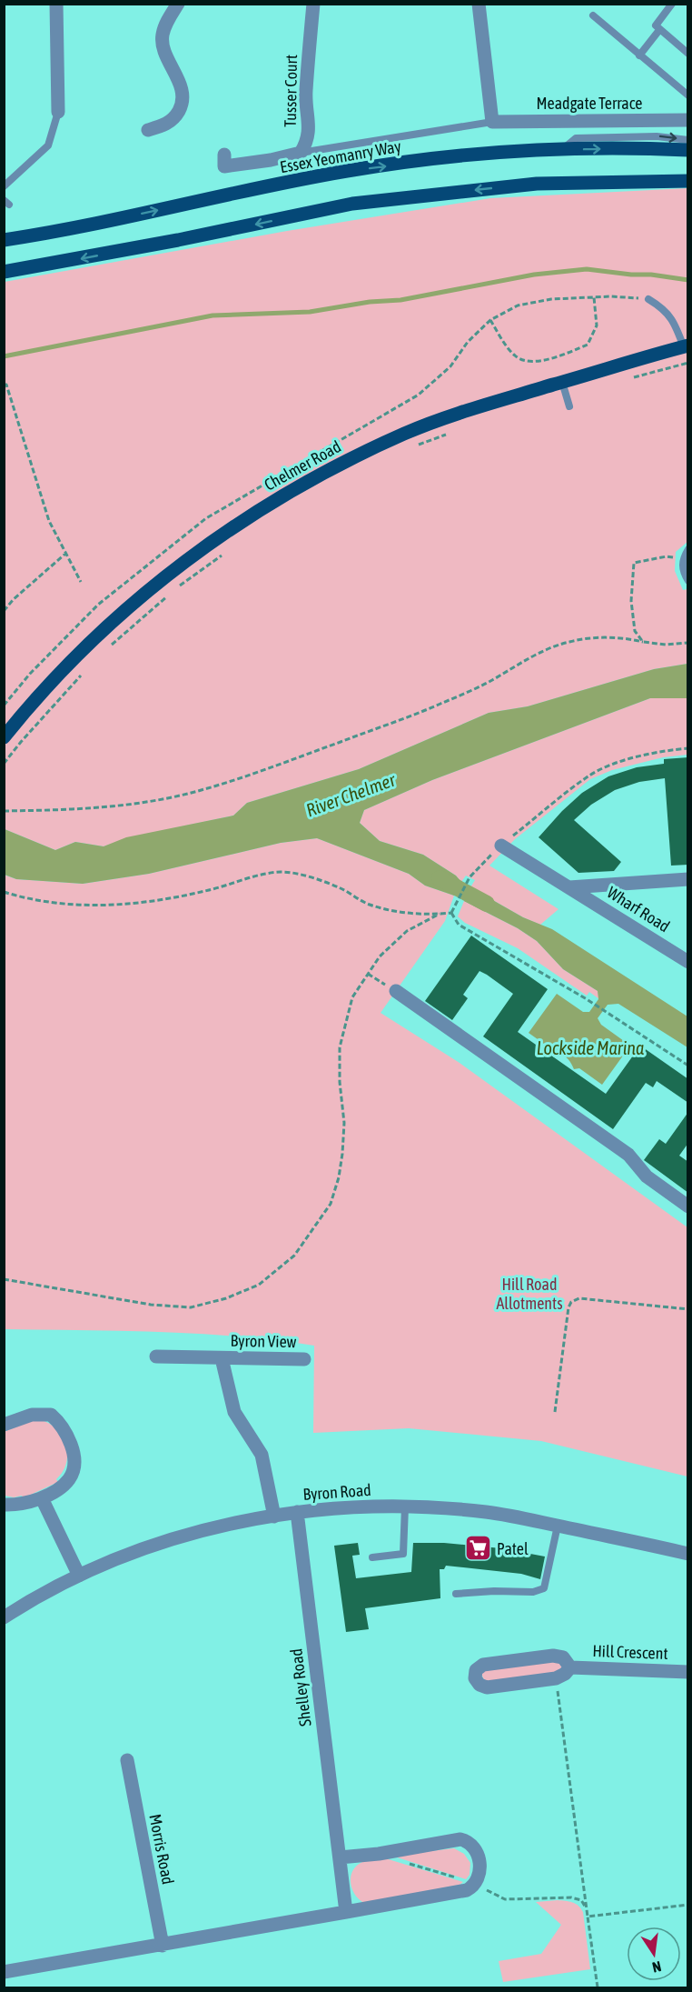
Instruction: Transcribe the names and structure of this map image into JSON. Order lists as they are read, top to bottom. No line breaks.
{"streets":{"main road":["Essex Yeomanry Way","Chelmer Road"],"street":["Tusser Court","Meadgate Terrace","Wharf Road","Byron View","Byron Road","Hill Crescent","Shelley Road","Morris Road"]},"crossings":[["Byron View","Byron Road"],["Byron Road","Shelley Road"]],"water":["River Chelmer","Lockside Marina"],"parks":["Hill Road Allotments"],"places":{"supermarket":["Patel"]},"north":"bottom"}
